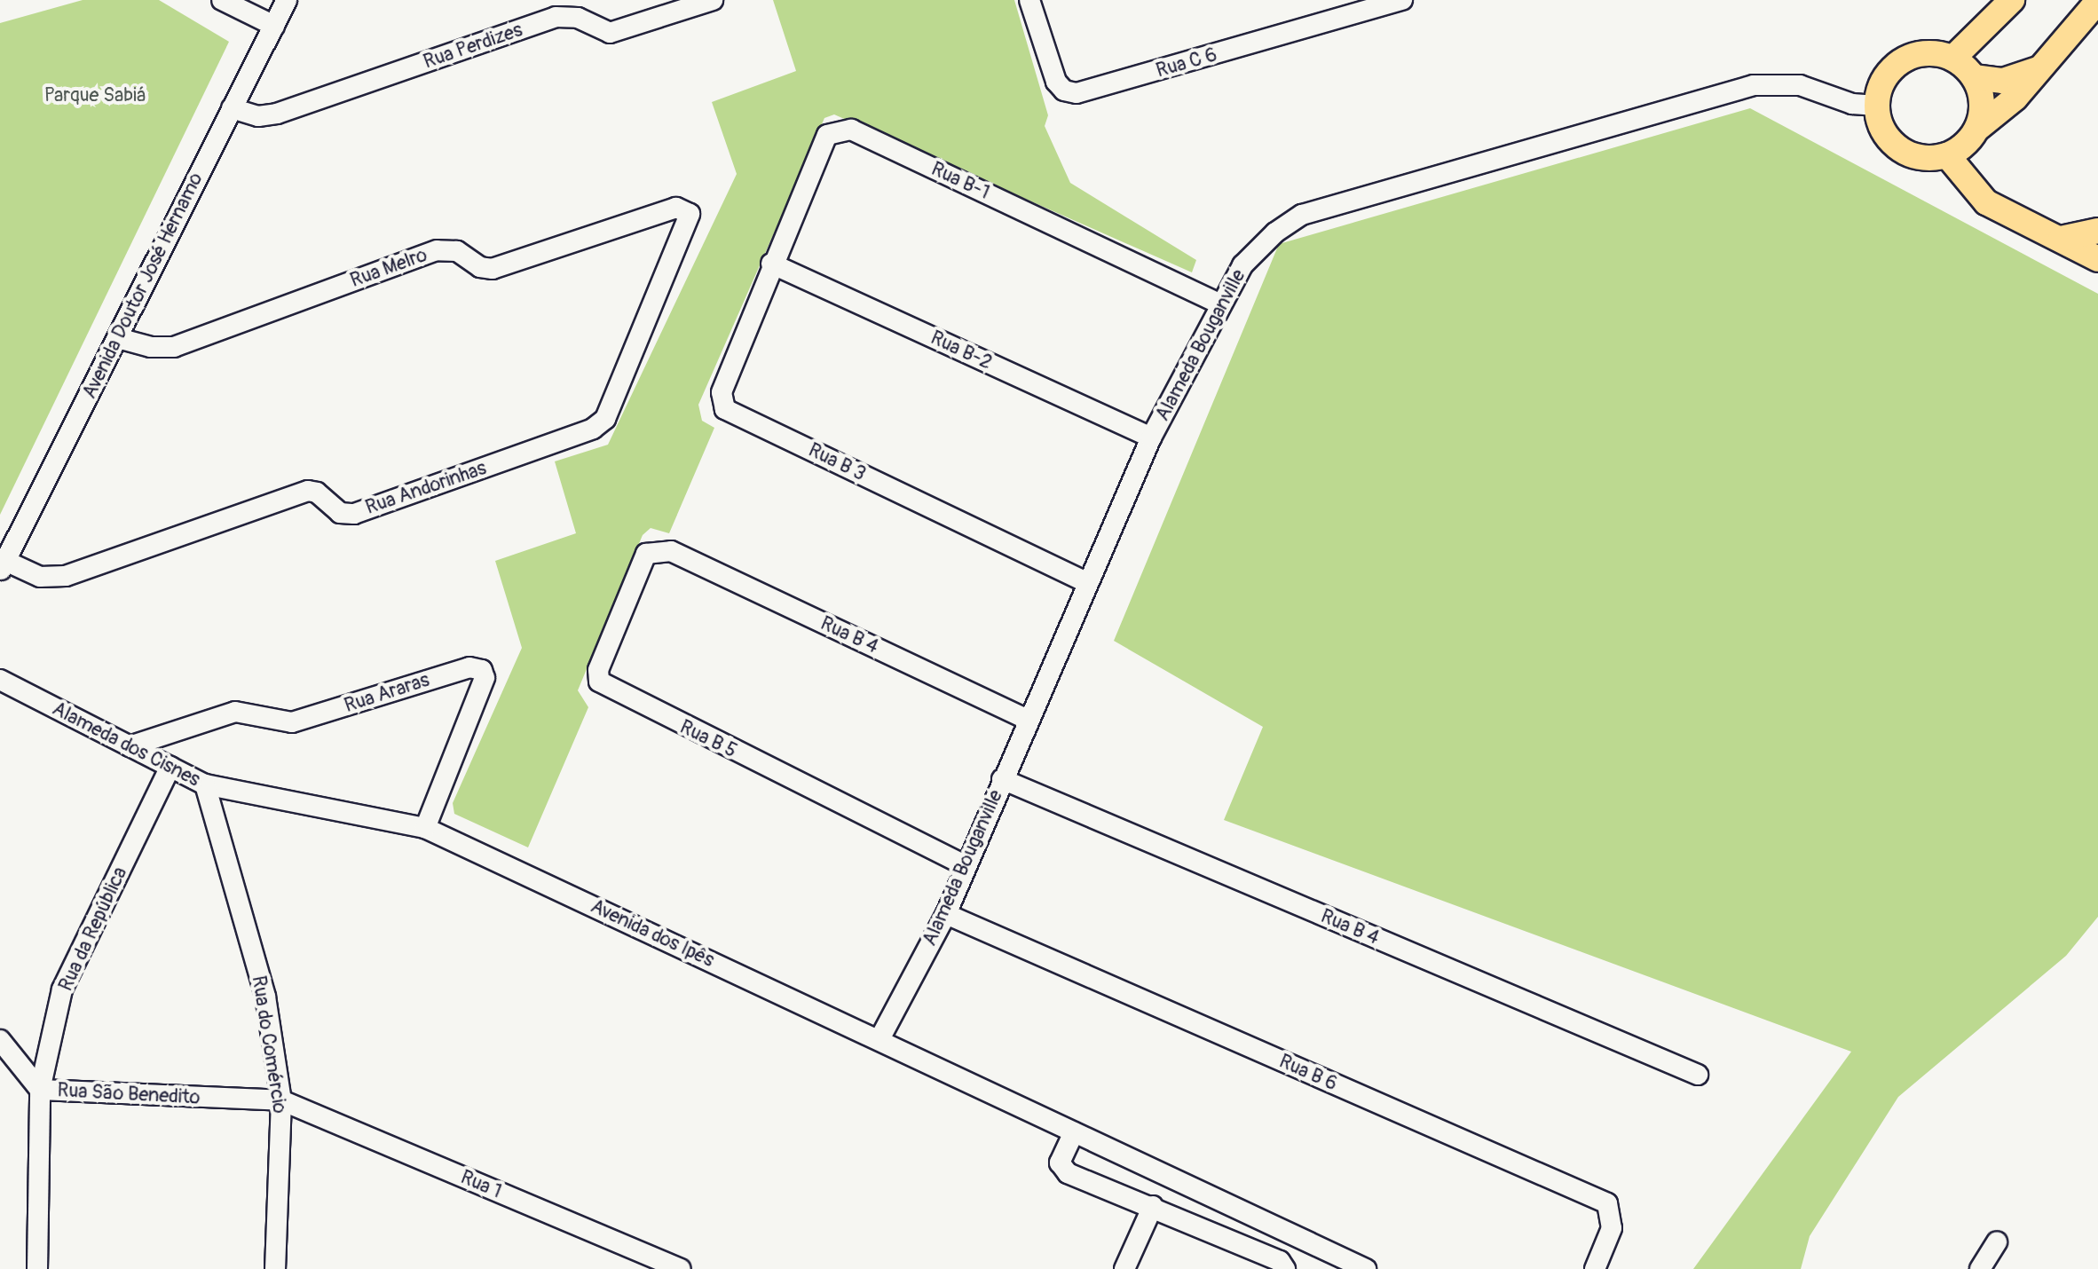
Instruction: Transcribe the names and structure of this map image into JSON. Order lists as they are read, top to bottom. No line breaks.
{"streets":{"street":["Rua Perdizes","Rua C 6","Rua B-1","Rua Melro","Avenida Doutor José Hernamo","Alameda Bouganville","Rua B-2","Rua B 3","Rua Andorinhas","Rua B 4","Rua Araras","Rua B 5","Alameda dos Cisnes","Rua da República","Avenida dos Ipês","Rua do Comércio","Rua B 6","Rua São Benedito","Rua 1"]},"crossings":[["Rua Perdizes","Avenida Doutor José Hernamo"],["Rua B-1","Alameda Bouganville"],["Rua B-1","Rua B-2"],["Rua B-1","Rua B 3"],["Rua Melro","Avenida Doutor José Hernamo"],["Rua Melro","Rua Andorinhas"],["Avenida Doutor José Hernamo","Rua Andorinhas"],["Alameda Bouganville","Rua B-2"],["Alameda Bouganville","Rua B 3"],["Alameda Bouganville","Rua B 4"],["Alameda Bouganville","Rua B 5"],["Alameda Bouganville","Avenida dos Ipês"],["Alameda Bouganville","Rua B 6"],["Rua B-2","Rua B 3"],["Rua B 4","Rua B 5"],["Rua Araras","Alameda dos Cisnes"],["Rua Araras","Avenida dos Ipês"],["Alameda dos Cisnes","Rua da República"],["Alameda dos Cisnes","Avenida dos Ipês"],["Alameda dos Cisnes","Rua do Comércio"],["Rua da República","Rua São Benedito"],["Rua do Comércio","Rua São Benedito"],["Rua do Comércio","Rua 1"],["Rua São Benedito","Rua 1"]],"parks":["Parque Sabiá"]}
